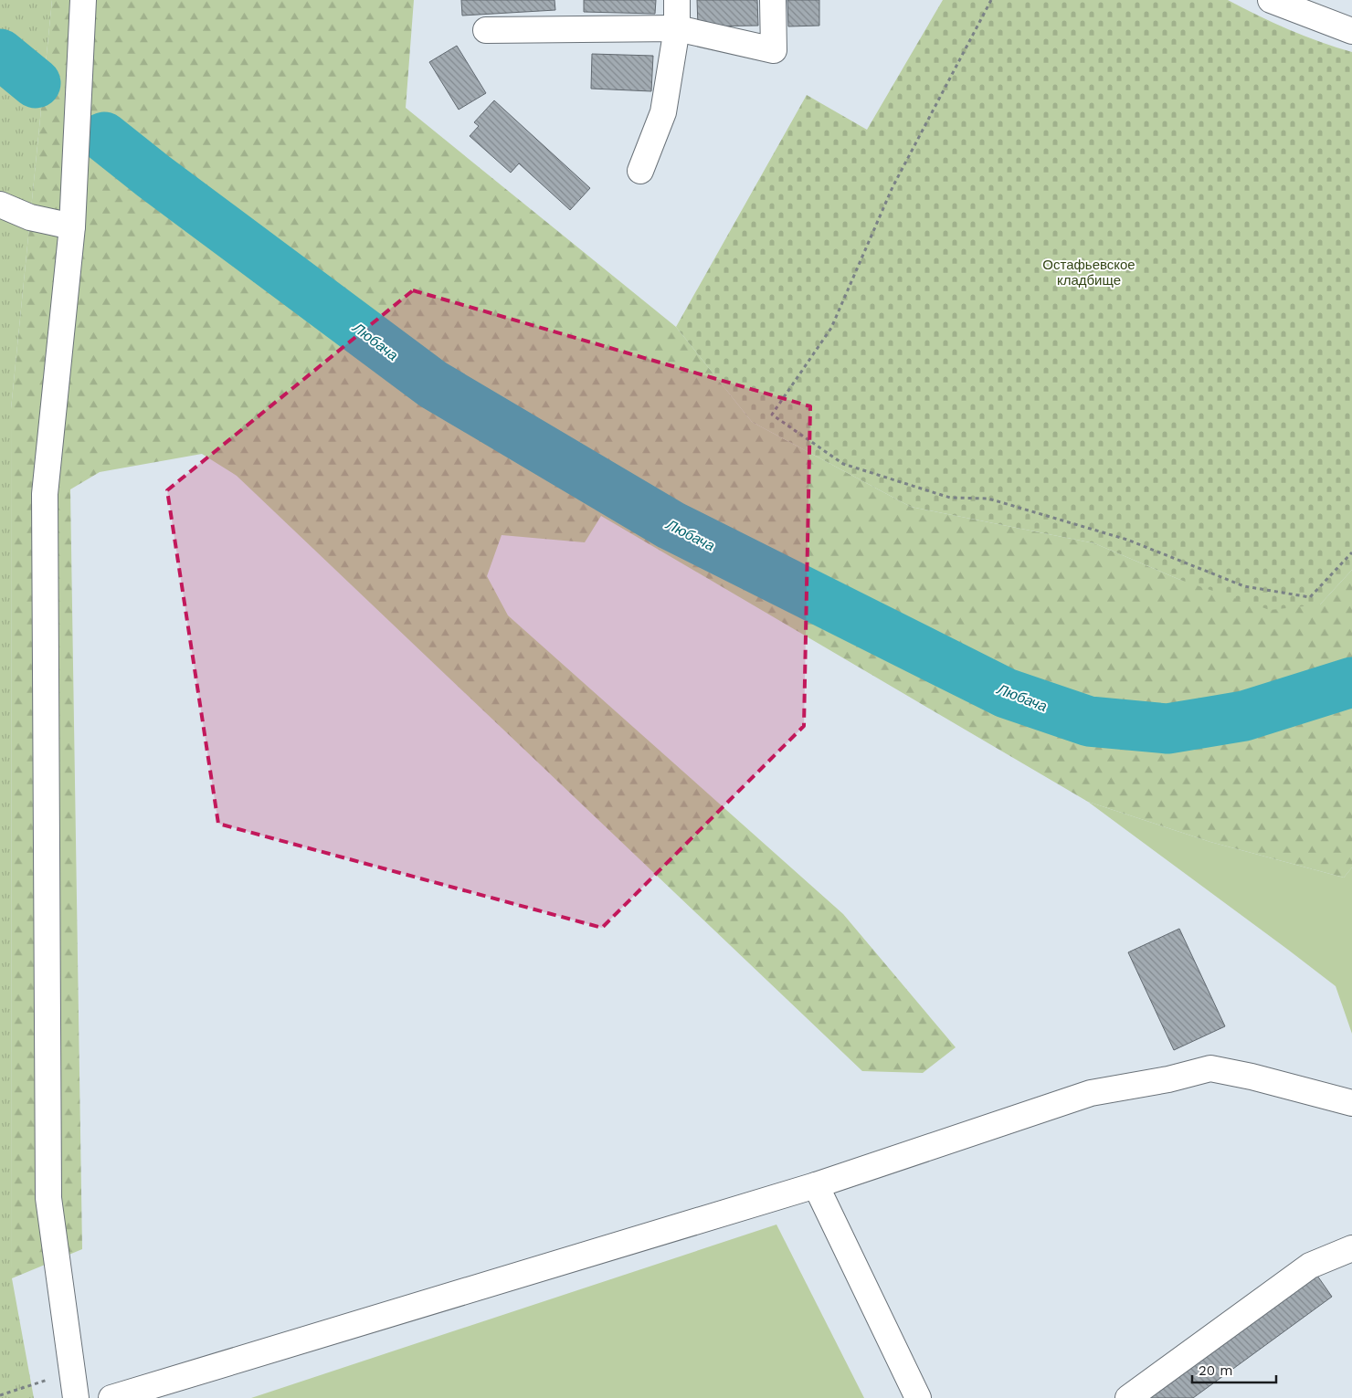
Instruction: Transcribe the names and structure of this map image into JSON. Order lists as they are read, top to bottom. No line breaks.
{"water":["Любача"],"parks":["Остафьевское кладбище"],"scale_bar":"20 m"}
